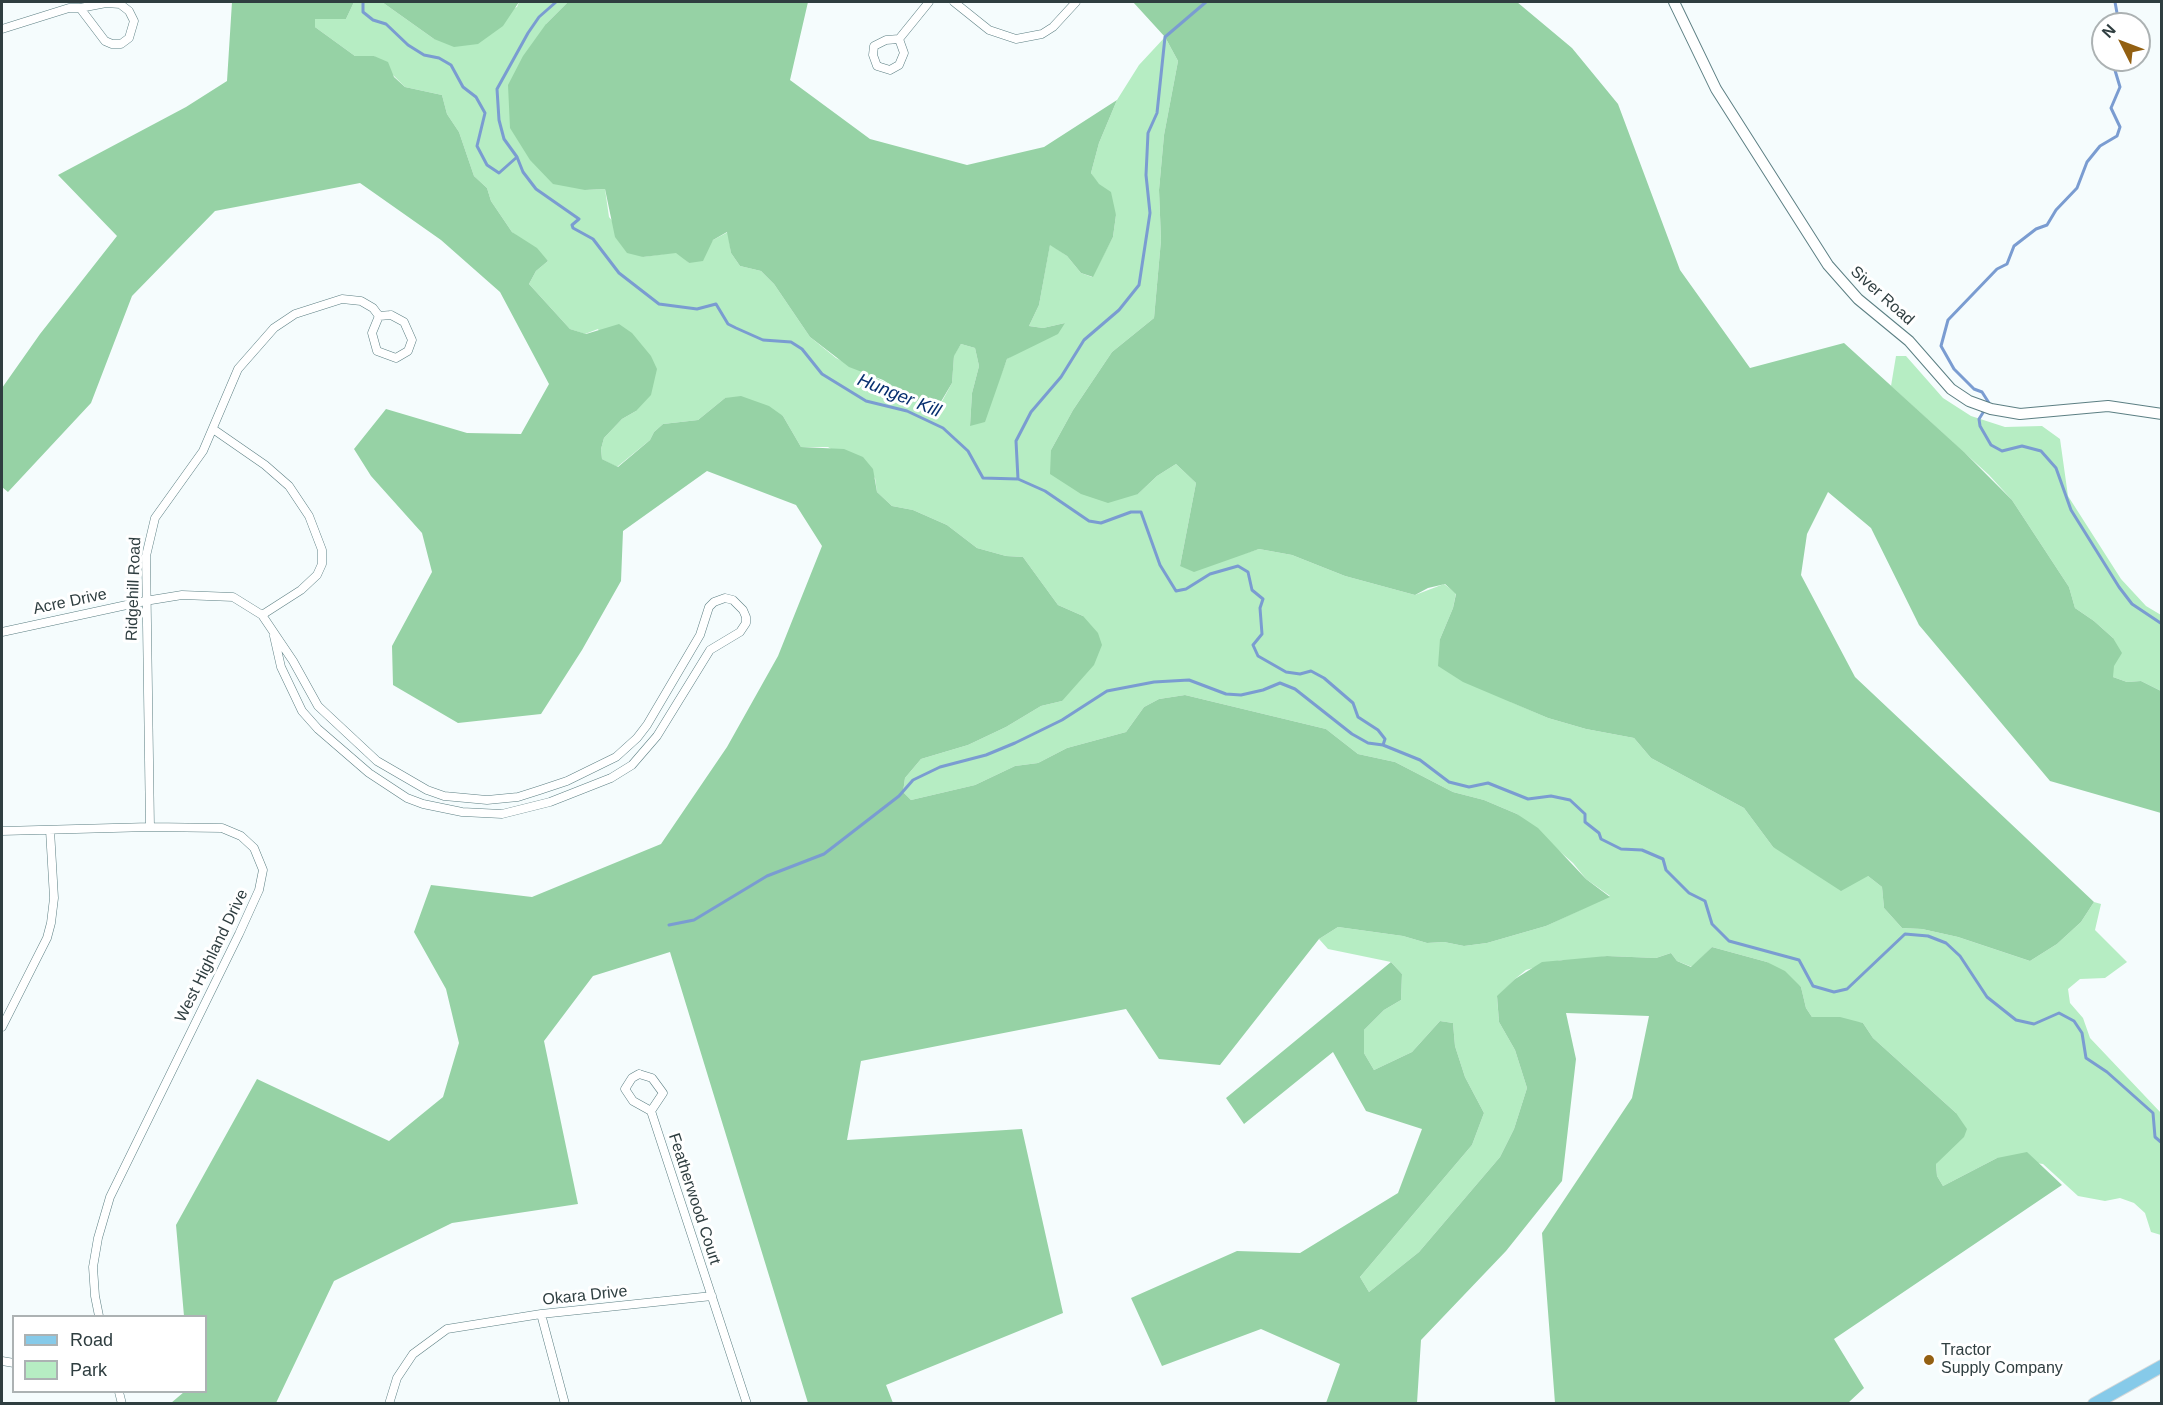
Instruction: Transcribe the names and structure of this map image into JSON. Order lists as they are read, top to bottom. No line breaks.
{"streets":{"street":["Siver Road","Ridgehill Road","Acre Drive","West Highland Drive","Featherwood Court","Okara Drive"]},"crossings":[["Ridgehill Road","Acre Drive"],["Ridgehill Road","West Highland Drive"],["Featherwood Court","Okara Drive"]],"water":["Hunger Kill"],"places":["Tractor Supply Company"],"legend":["Road","Park"],"north":"top left"}
